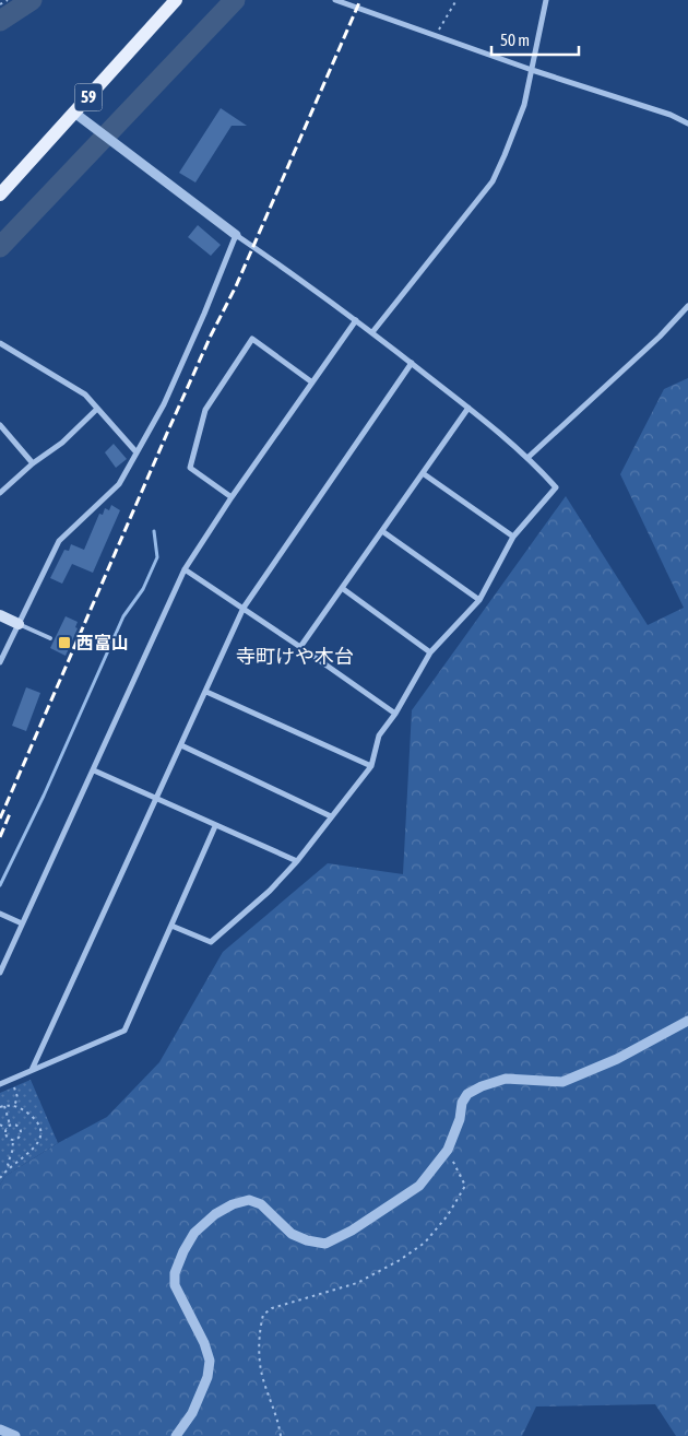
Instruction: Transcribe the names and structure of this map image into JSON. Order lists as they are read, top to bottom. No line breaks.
{"streets":{"main road":["59"]},"districts":["寺町けや木台"],"places":{"transit":["西富山"]},"scale_bar":"50 m"}
